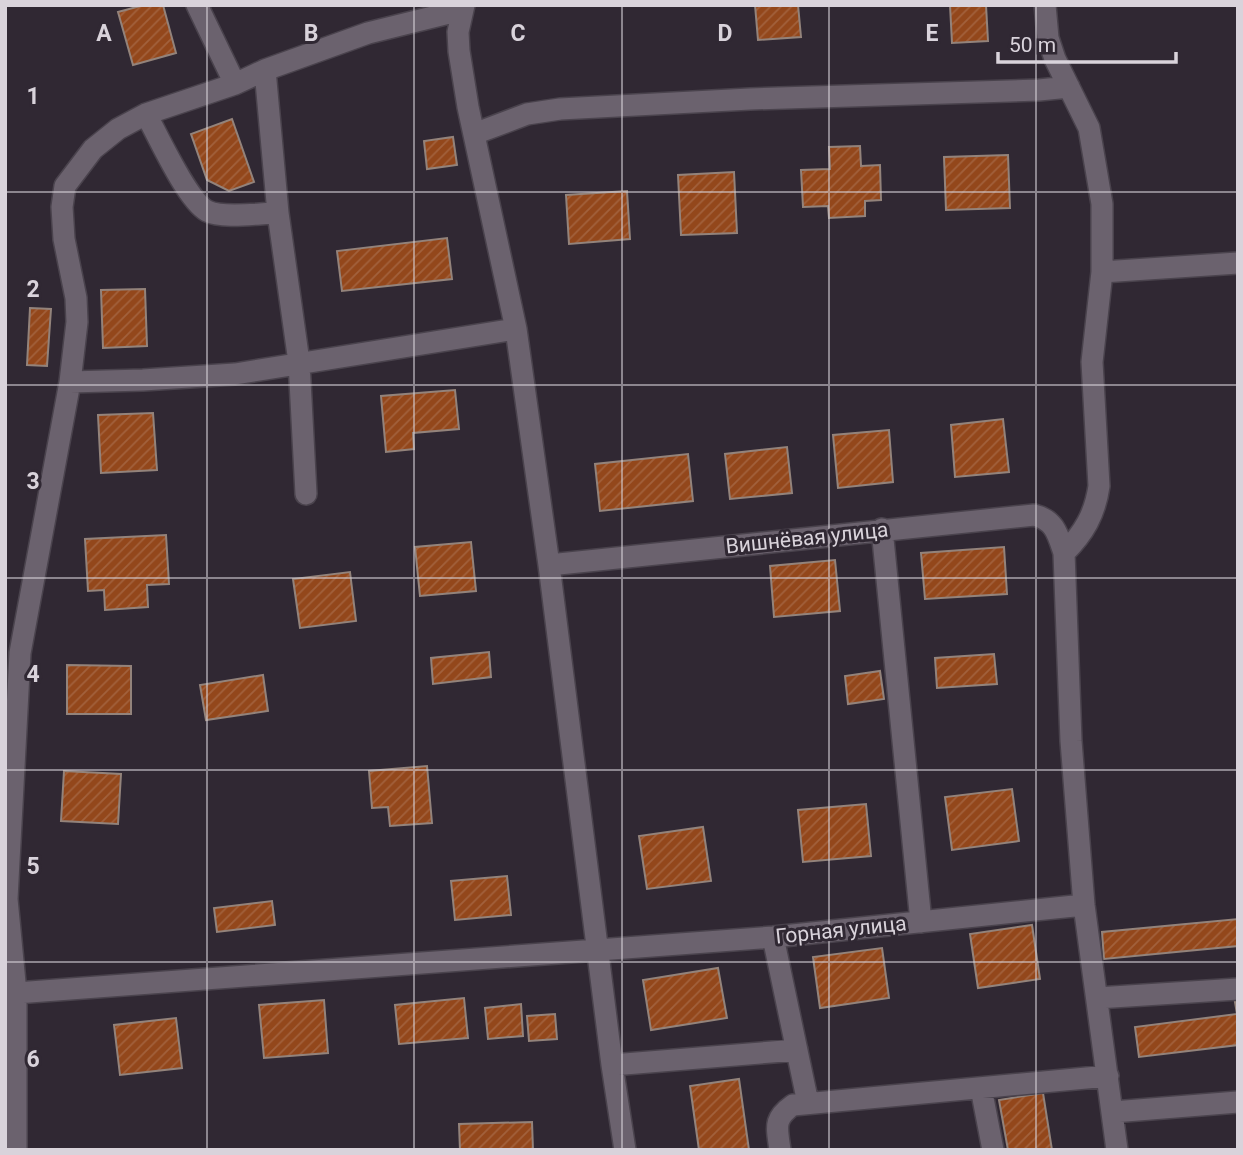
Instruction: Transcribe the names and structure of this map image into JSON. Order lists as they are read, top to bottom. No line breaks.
{"streets":{"street":["Вишнёвая улица","Горная улица"]},"scale_bar":"50 m","grid":{"columns":["A","B","C","D","E"],"rows":["1","2","3","4","5","6"]}}
